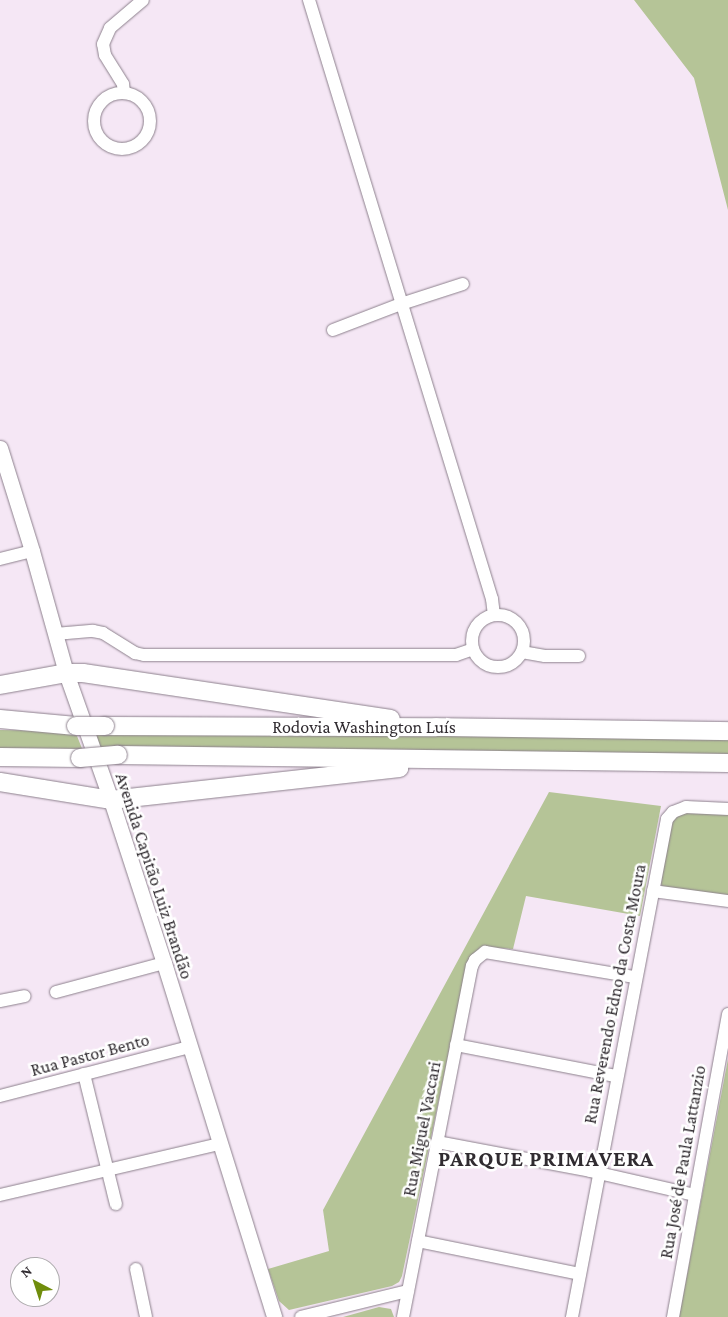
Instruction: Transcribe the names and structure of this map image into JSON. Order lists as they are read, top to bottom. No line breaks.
{"streets":{"highway":["Rodovia Washington Luís"],"main road":["Avenida Capitão Luiz Brandão"],"street":["Rua Reverendo Edno da Costa Moura","Rua Pastor Bento","Rua Miguel Vaccari","Rua José de Paula Lattanzio"]},"crossings":[["Avenida Capitão Luiz Brandão","Rua Pastor Bento"],["Rua Reverendo Edno da Costa Moura","Rua Miguel Vaccari"]],"districts":["PARQUE PRIMAVERA"],"north":"top left"}
